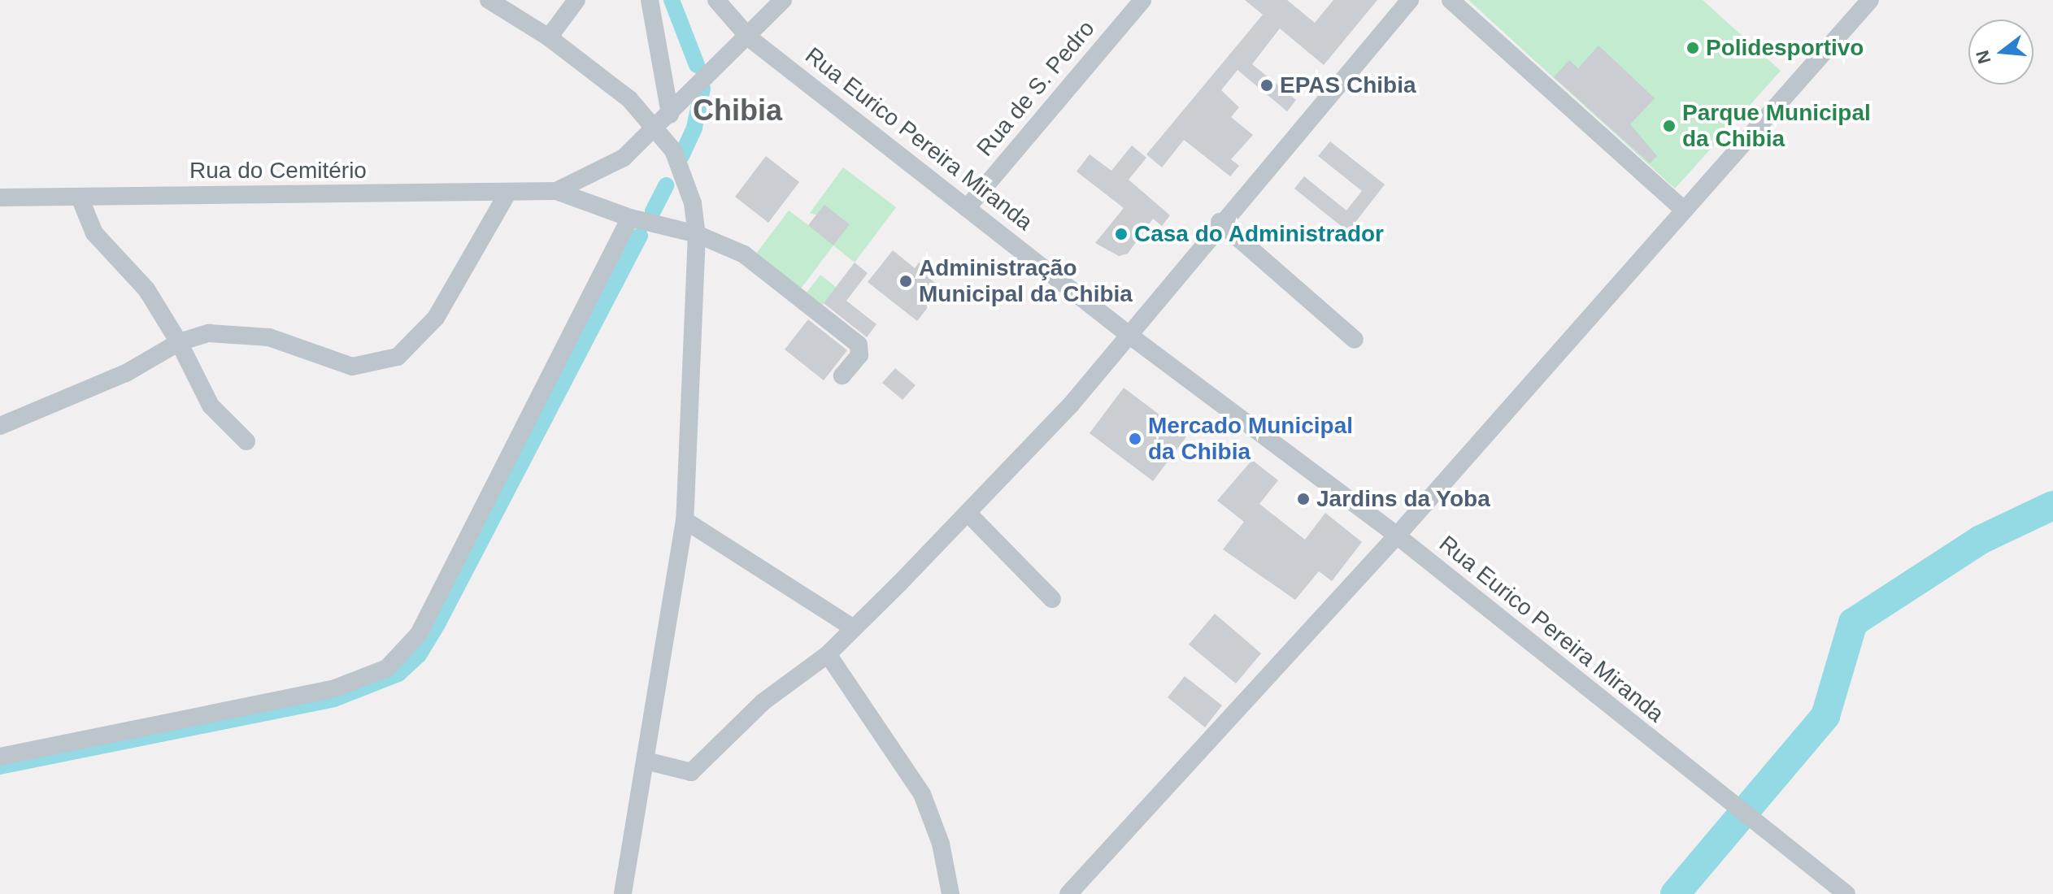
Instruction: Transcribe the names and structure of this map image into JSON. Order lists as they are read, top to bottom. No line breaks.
{"streets":{"street":["Rua de S. Pedro","Rua Eurico Pereira Miranda","Rua do Cemitério"]},"crossings":[["Rua de S. Pedro","Rua Eurico Pereira Miranda"]],"districts":["Chibia"],"places":["Polidesportivo","EPAS Chibia","Parque Municipal da Chibia","Casa do Administrador","Administração Municipal da Chibia","Mercado Municipal da Chibia","Jardins da Yoba"],"north":"left"}
